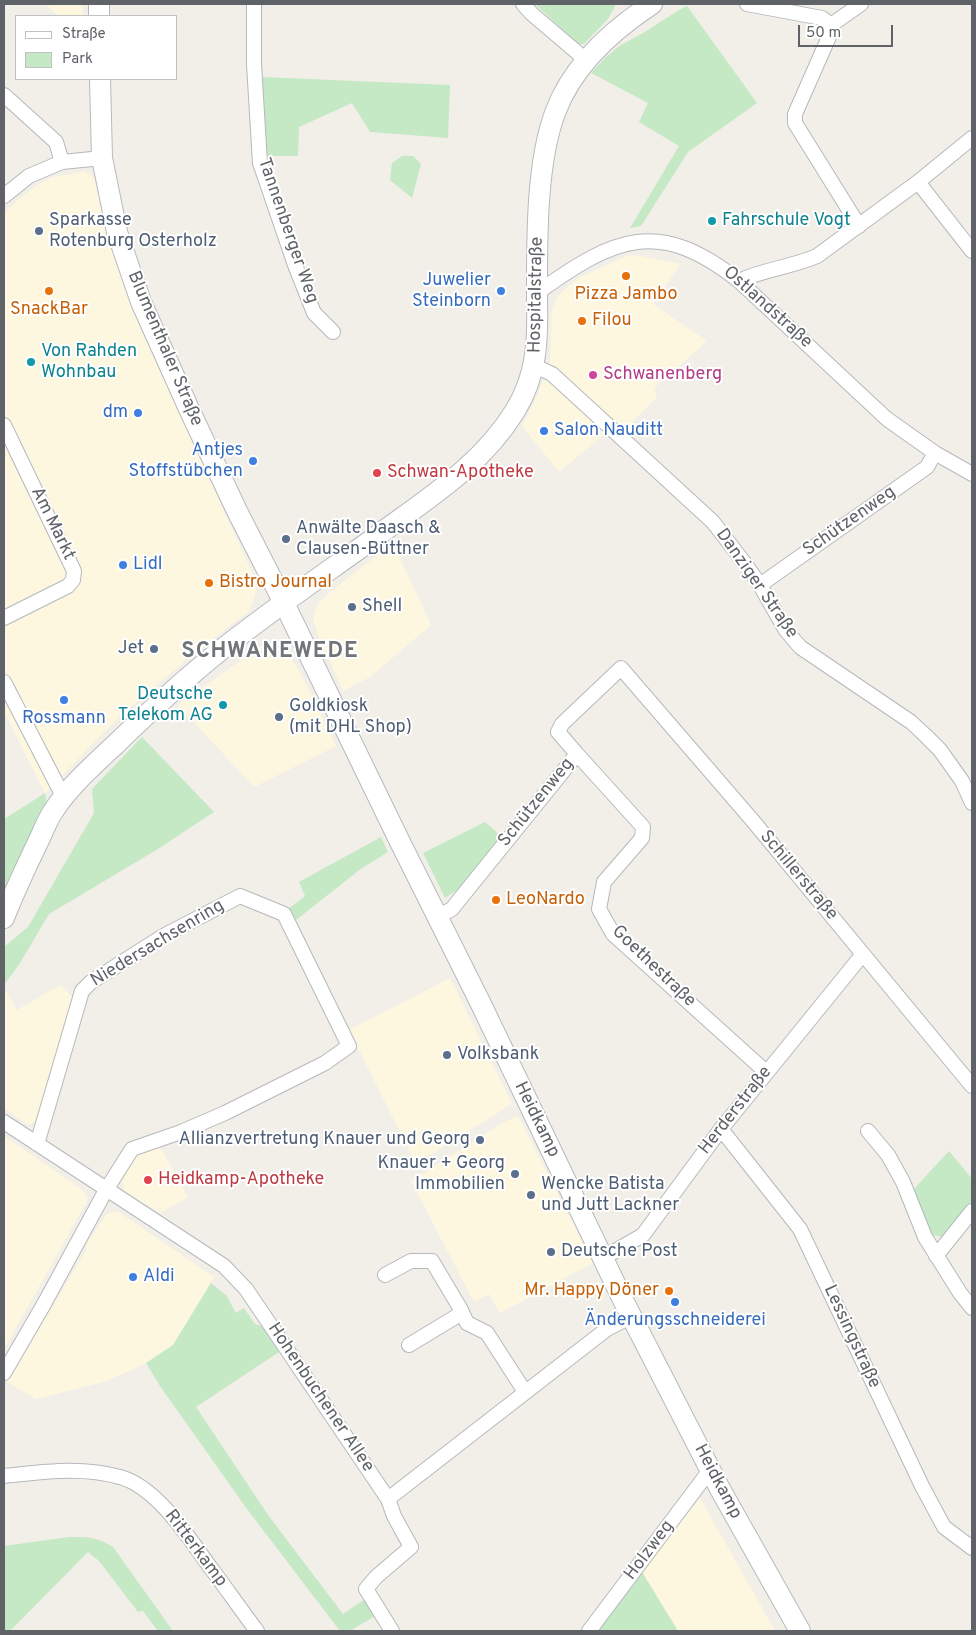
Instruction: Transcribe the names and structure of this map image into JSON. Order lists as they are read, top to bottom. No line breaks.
{"streets":{"main road":["Hospitalstraße","Blumenthaler Straße","Heidkamp"],"street":["Tannenberger Weg","Ostlandstraße","Schützenweg","Am Markt","Danziger Straße","Schillerstraße","Niedersachsenring","Goethestraße","Herderstraße","Lessingstraße","Hohenbuchener Allee","Ritterkamp","Holzweg"]},"crossings":[["Hospitalstraße","Ostlandstraße"],["Hospitalstraße","Blumenthaler Straße"],["Hospitalstraße","Danziger Straße"],["Hospitalstraße","Heidkamp"],["Ostlandstraße","Schützenweg"],["Blumenthaler Straße","Heidkamp"],["Schützenweg","Danziger Straße"],["Schützenweg","Schillerstraße"],["Schützenweg","Goethestraße"],["Schützenweg","Heidkamp"],["Schillerstraße","Herderstraße"],["Niedersachsenring","Hohenbuchener Allee"],["Goethestraße","Herderstraße"],["Herderstraße","Heidkamp"],["Herderstraße","Lessingstraße"],["Heidkamp","Holzweg"]],"districts":["SCHWANEWEDE"],"places":["Fahrschule Vogt","Sparkasse Rotenburg Osterholz","Pizza Jambo","SnackBar","Juwelier Steinborn","Filou","Von Rahden Wohnbau","Schwanenberg","dm","Salon Nauditt","Antjes Stoffstübchen","Schwan-Apotheke","Anwälte Daasch & Clausen-Büttner","Lidl","Bistro Journal","Shell","Jet","Rossmann","Deutsche Telekom AG","Goldkiosk (mit DHL Shop)","LeoNardo","Volksbank","Allianzvertretung Knauer und Georg","Knauer + Georg Immobilien","Heidkamp-Apotheke","Wencke Batista und Jutt Lackner","Deutsche Post","Aldi","Mr. Happy Döner","Änderungsschneiderei"],"legend":["Straße","Park"],"scale_bar":"50 m"}
